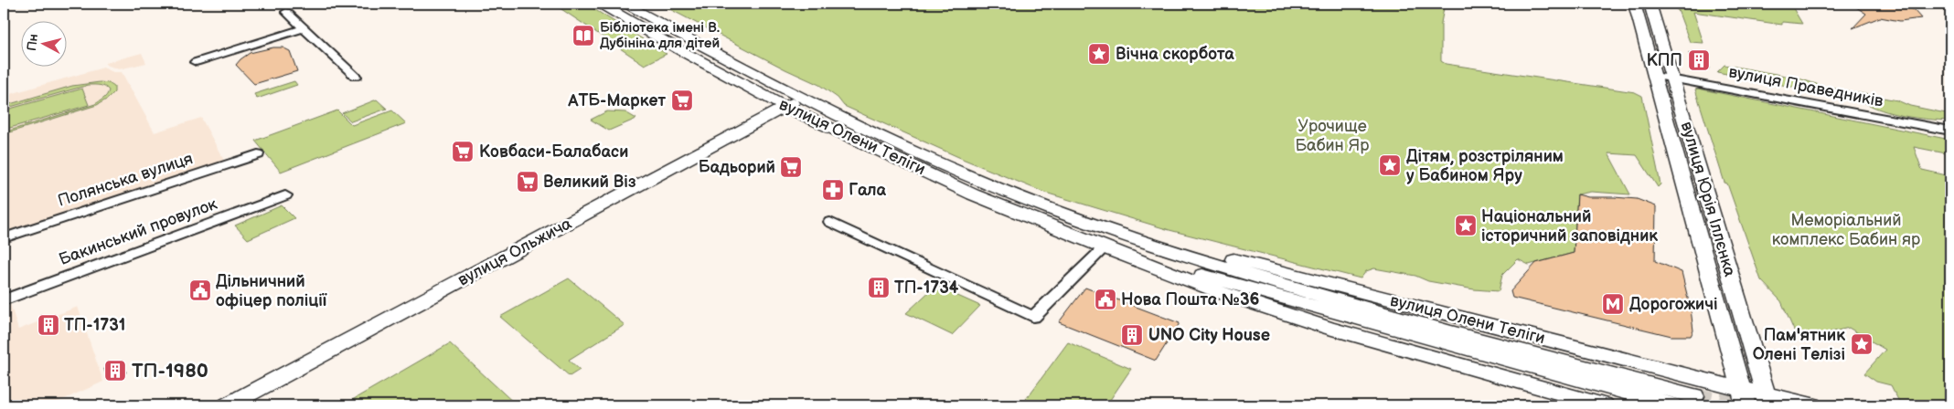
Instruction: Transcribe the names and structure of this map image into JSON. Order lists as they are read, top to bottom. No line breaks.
{"streets":{"main road":["вулиця Олени Теліги","вулиця Юрія Іллєнка","вулиця Ольжича"],"street":["вулиця Праведників","Полянська вулиця","Бакинський провулок"]},"crossings":[["вулиця Праведників","вулиця Юрія Іллєнка"],["вулиця Олени Теліги","вулиця Юрія Іллєнка"],["вулиця Олени Теліги","вулиця Ольжича"]],"parks":["Урочище Бабин Яр","Меморіальний комплекс Бабин яр"],"places":{"library":["Бібліотека імені В. Дубініна для дітей"],"place":["Вічна скорбота","Дітям, розстріляним у Бабином Яру","Національний історичний заповідник","Пам'ятник Олені Телізі"],"building":["КПП","ТП-1734","ТП-1731","UNO City House","ТП-1980"],"supermarket":["АТБ-Маркет","Ковбаси-Балабаси","Бадьорий","Великий Віз"],"pharmacy":["Гала"],"public building":["Дільничний офіцер поліції","Нова Пошта №36"],"metro station":["Дорогожичі"]},"north":"left"}
